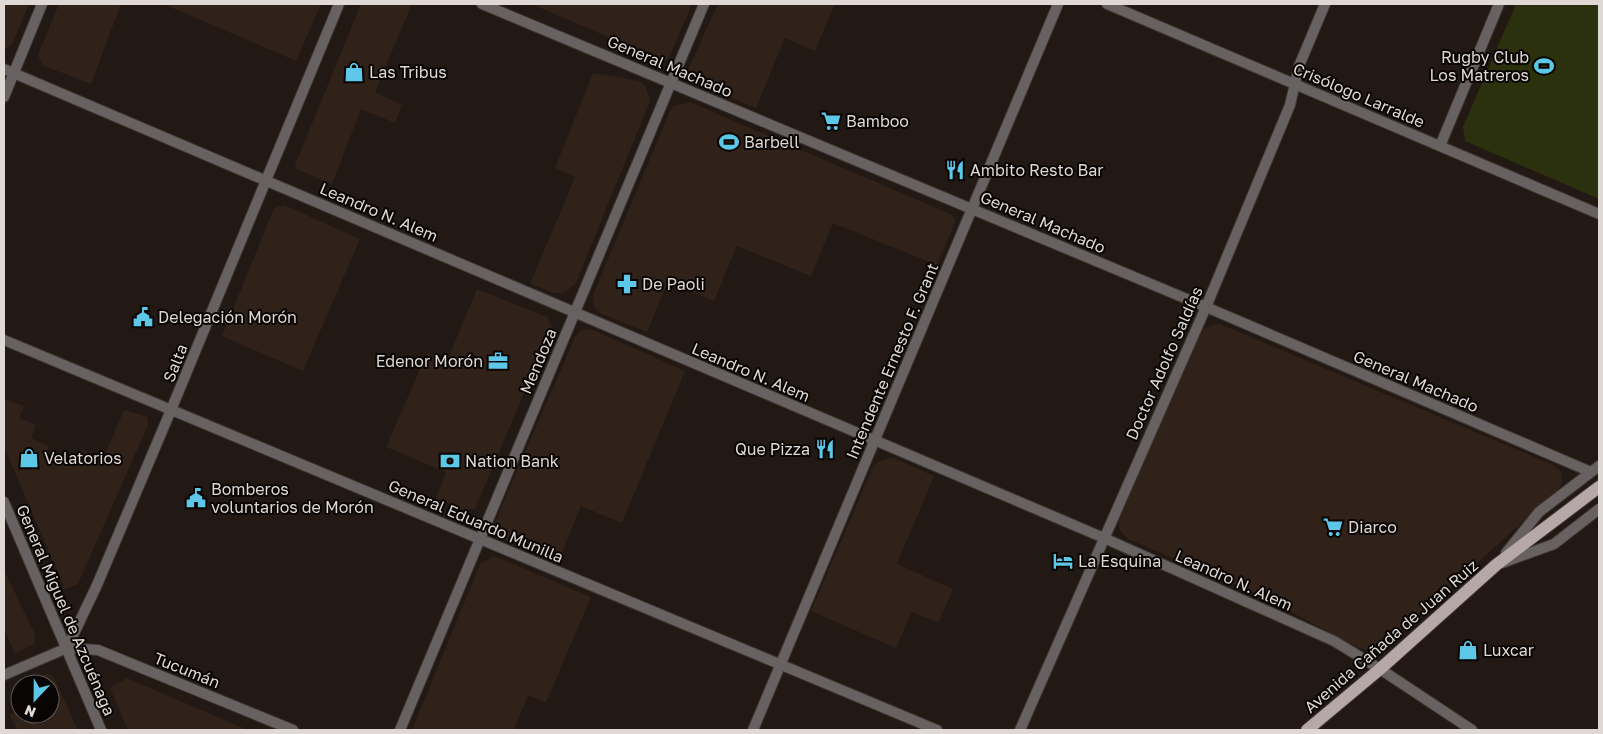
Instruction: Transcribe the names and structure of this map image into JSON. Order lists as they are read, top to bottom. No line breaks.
{"streets":{"main road":["Avenida Cañada de Juan Ruiz"],"street":["General Machado","Crisólogo Larralde","Leandro N. Alem","Mendoza","Intendente Ernesto F. Grant","Salta","Doctor Adolfo Saldías","General Eduardo Munilla","General Miguel de Azcuénaga","Tucumán"]},"crossings":[["General Machado","Mendoza"],["General Machado","Intendente Ernesto F. Grant"],["General Machado","Doctor Adolfo Saldías"],["General Machado","Avenida Cañada de Juan Ruiz"],["Crisólogo Larralde","Doctor Adolfo Saldías"],["Leandro N. Alem","Mendoza"],["Leandro N. Alem","Intendente Ernesto F. Grant"],["Leandro N. Alem","Salta"],["Leandro N. Alem","Doctor Adolfo Saldías"],["Leandro N. Alem","Avenida Cañada de Juan Ruiz"],["Mendoza","General Eduardo Munilla"],["Intendente Ernesto F. Grant","General Eduardo Munilla"],["Salta","General Eduardo Munilla"],["Salta","General Miguel de Azcuénaga"],["Salta","Tucumán"],["General Miguel de Azcuénaga","Tucumán"]],"places":{"sports":["Rugby Club Los Matreros","Barbell"],"shop":["Las Tribus","Velatorios","Luxcar"],"supermarket":["Bamboo","Diarco"],"restaurant":["Ambito Resto Bar","Que Pizza"],"pharmacy":["De Paoli"],"public building":["Delegación Morón","Bomberos voluntarios de Morón"],"office":["Edenor Morón"],"bank":["Nation Bank"],"hotel":["La Esquina"]},"north":"bottom"}
